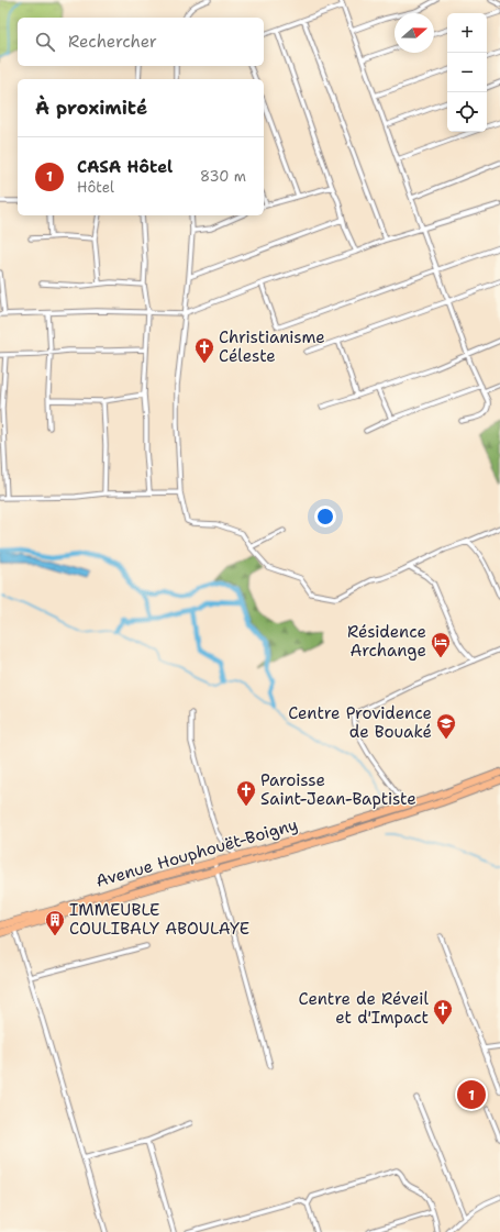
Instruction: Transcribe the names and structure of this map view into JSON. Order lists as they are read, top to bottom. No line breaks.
{"streets":{"highway":["Avenue Houphouët-Boigny"]},"places":{"church":["Christianisme Céleste","Paroisse Saint-Jean-Baptiste","Centre de Réveil et d'Impact"],"hotel":["Résidence Archange"],"school or university":["Centre Providence de Bouaké"],"building":["IMMEUBLE COULIBALY ABOULAYE"]},"north":"right","page":{"map_buttons":["+","−"],"search":"Rechercher","heading":"À proximité","list":[{"mark":"1","name":"CASA Hôtel","note":"Hôtel","value":"830 m"}],"pins":"1"}}
